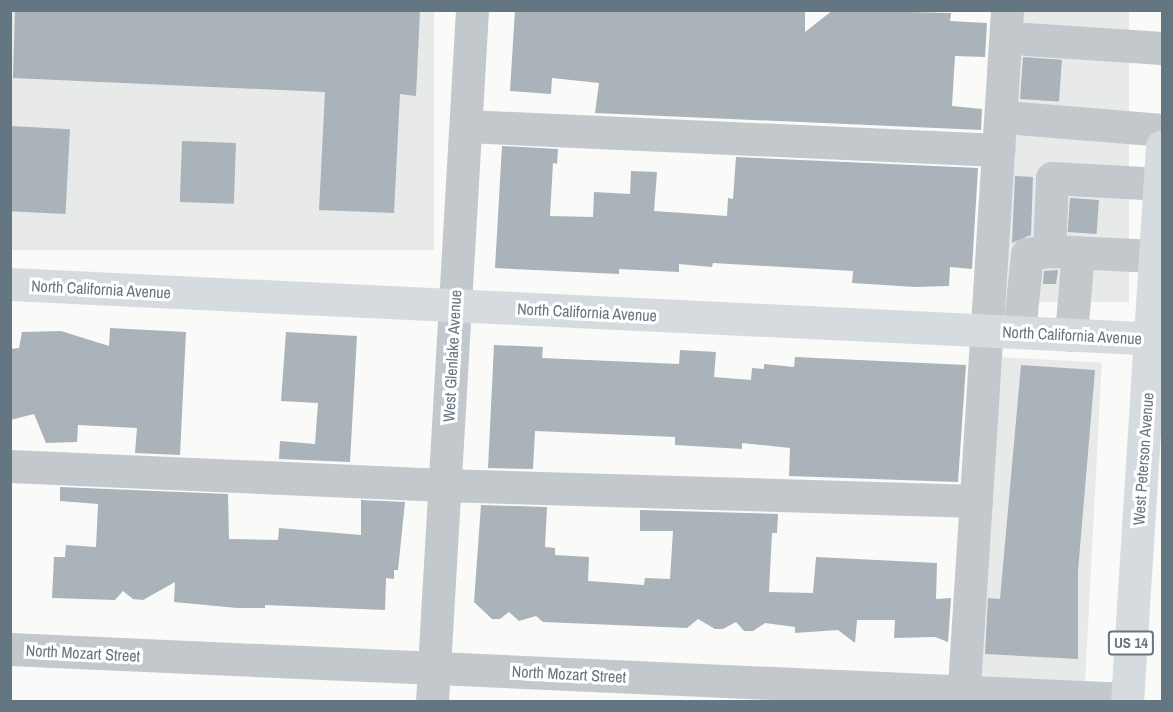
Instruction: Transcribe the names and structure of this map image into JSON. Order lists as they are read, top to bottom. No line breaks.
{"streets":{"main road":["North California Avenue","West Peterson Avenue","US 14"],"street":["West Glenlake Avenue","North Mozart Street"]},"crossings":[["North California Avenue","West Glenlake Avenue"],["North California Avenue","West Peterson Avenue"],["West Glenlake Avenue","North Mozart Street"],["West Peterson Avenue","North Mozart Street"]]}
